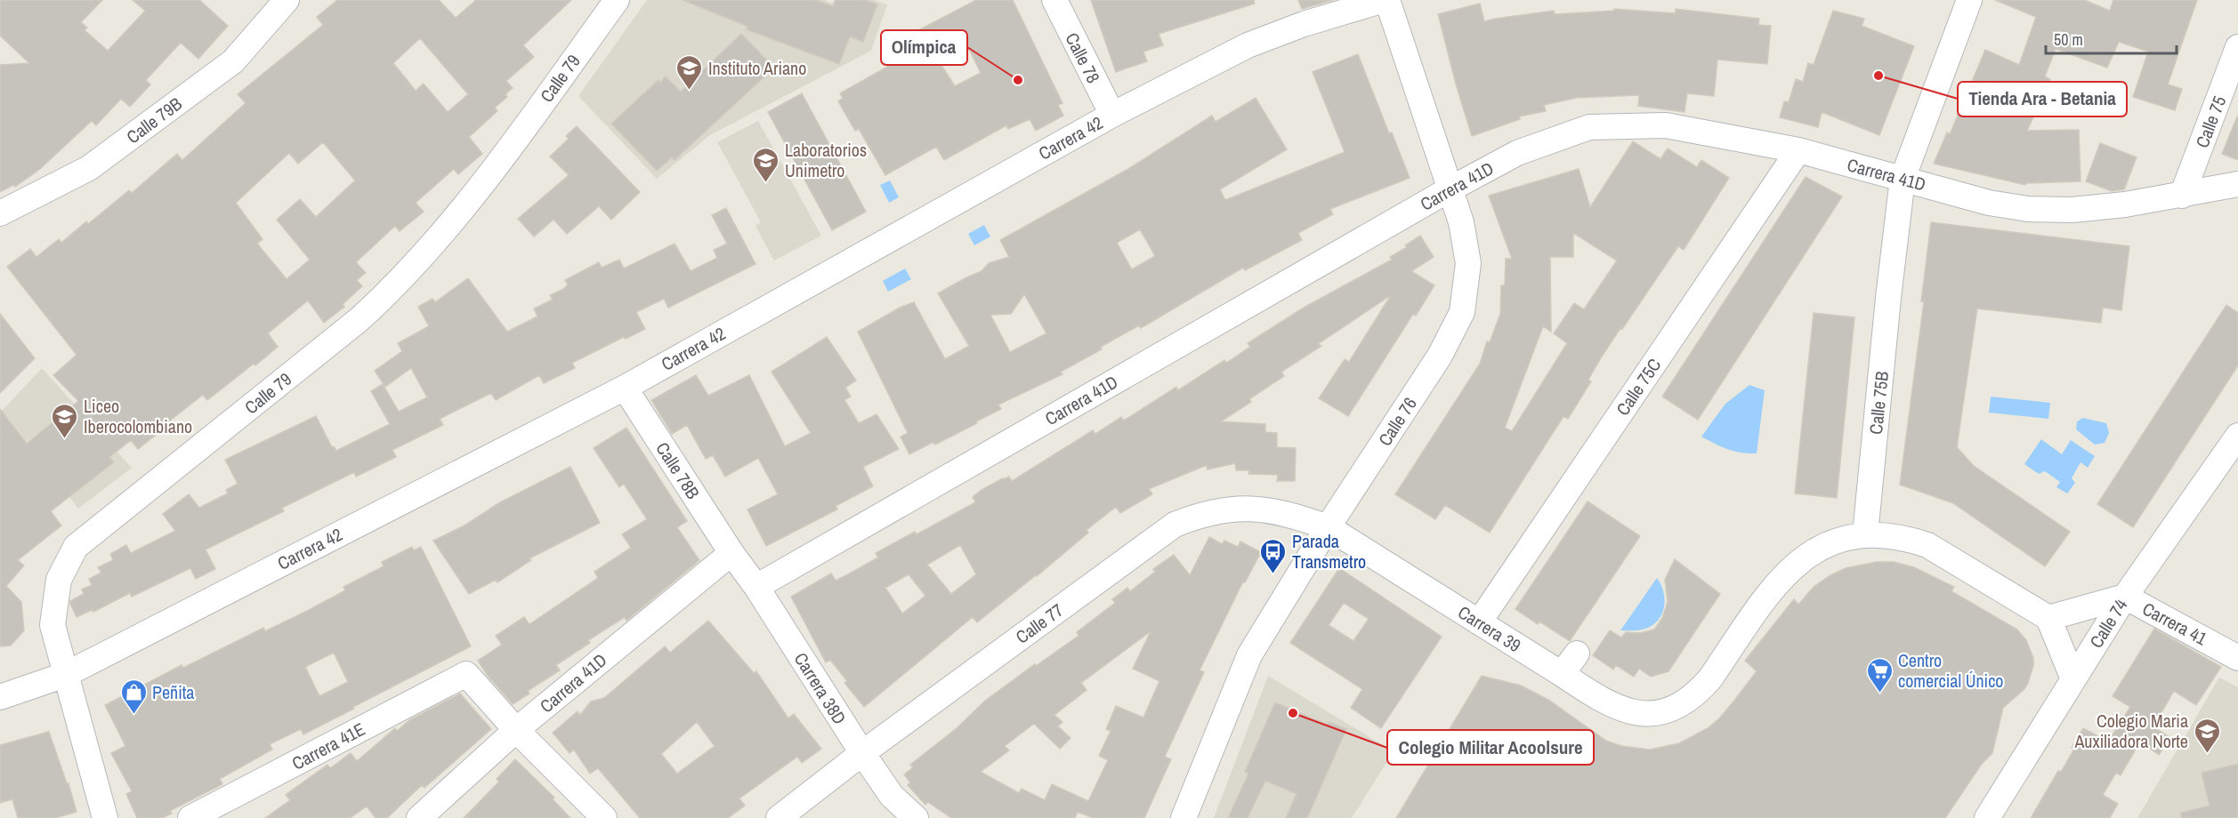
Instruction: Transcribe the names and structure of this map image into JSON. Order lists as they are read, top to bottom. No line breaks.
{"streets":{"street":["Calle 78","Calle 79","Calle 79B","Calle 75","Carrera 42","Carrera 41D","Calle 75C","Calle 75B","Calle 76","Calle 78B","Calle 77","Calle 74","Carrera 41","Carrera 39","Carrera 38D","Carrera 41E"]},"crossings":[["Calle 78","Carrera 42"],["Calle 79","Carrera 42"],["Calle 75","Carrera 41D"],["Carrera 42","Calle 76"],["Carrera 42","Calle 78B"],["Carrera 41D","Calle 75C"],["Carrera 41D","Calle 75B"],["Carrera 41D","Calle 76"],["Carrera 41D","Calle 78B"],["Carrera 41D","Carrera 38D"],["Carrera 41D","Carrera 41E"],["Calle 75C","Carrera 39"],["Calle 75B","Carrera 39"],["Calle 76","Calle 77"],["Calle 76","Carrera 39"],["Calle 78B","Carrera 38D"],["Calle 77","Carrera 39"],["Calle 77","Carrera 38D"],["Calle 74","Carrera 41"]],"places":{"other":["Tienda Ara - Betania","Olímpica","Colegio Militar Acoolsure"],"school or university":["Instituto Ariano","Laboratorios Unimetro","Liceo Iberocolombiano","Colegio Maria Auxiliadora Norte"],"bus stop":["Parada Transmetro"],"supermarket":["Centro comercial Único"],"shop":["Peñita"]},"scale_bar":"50 m"}
